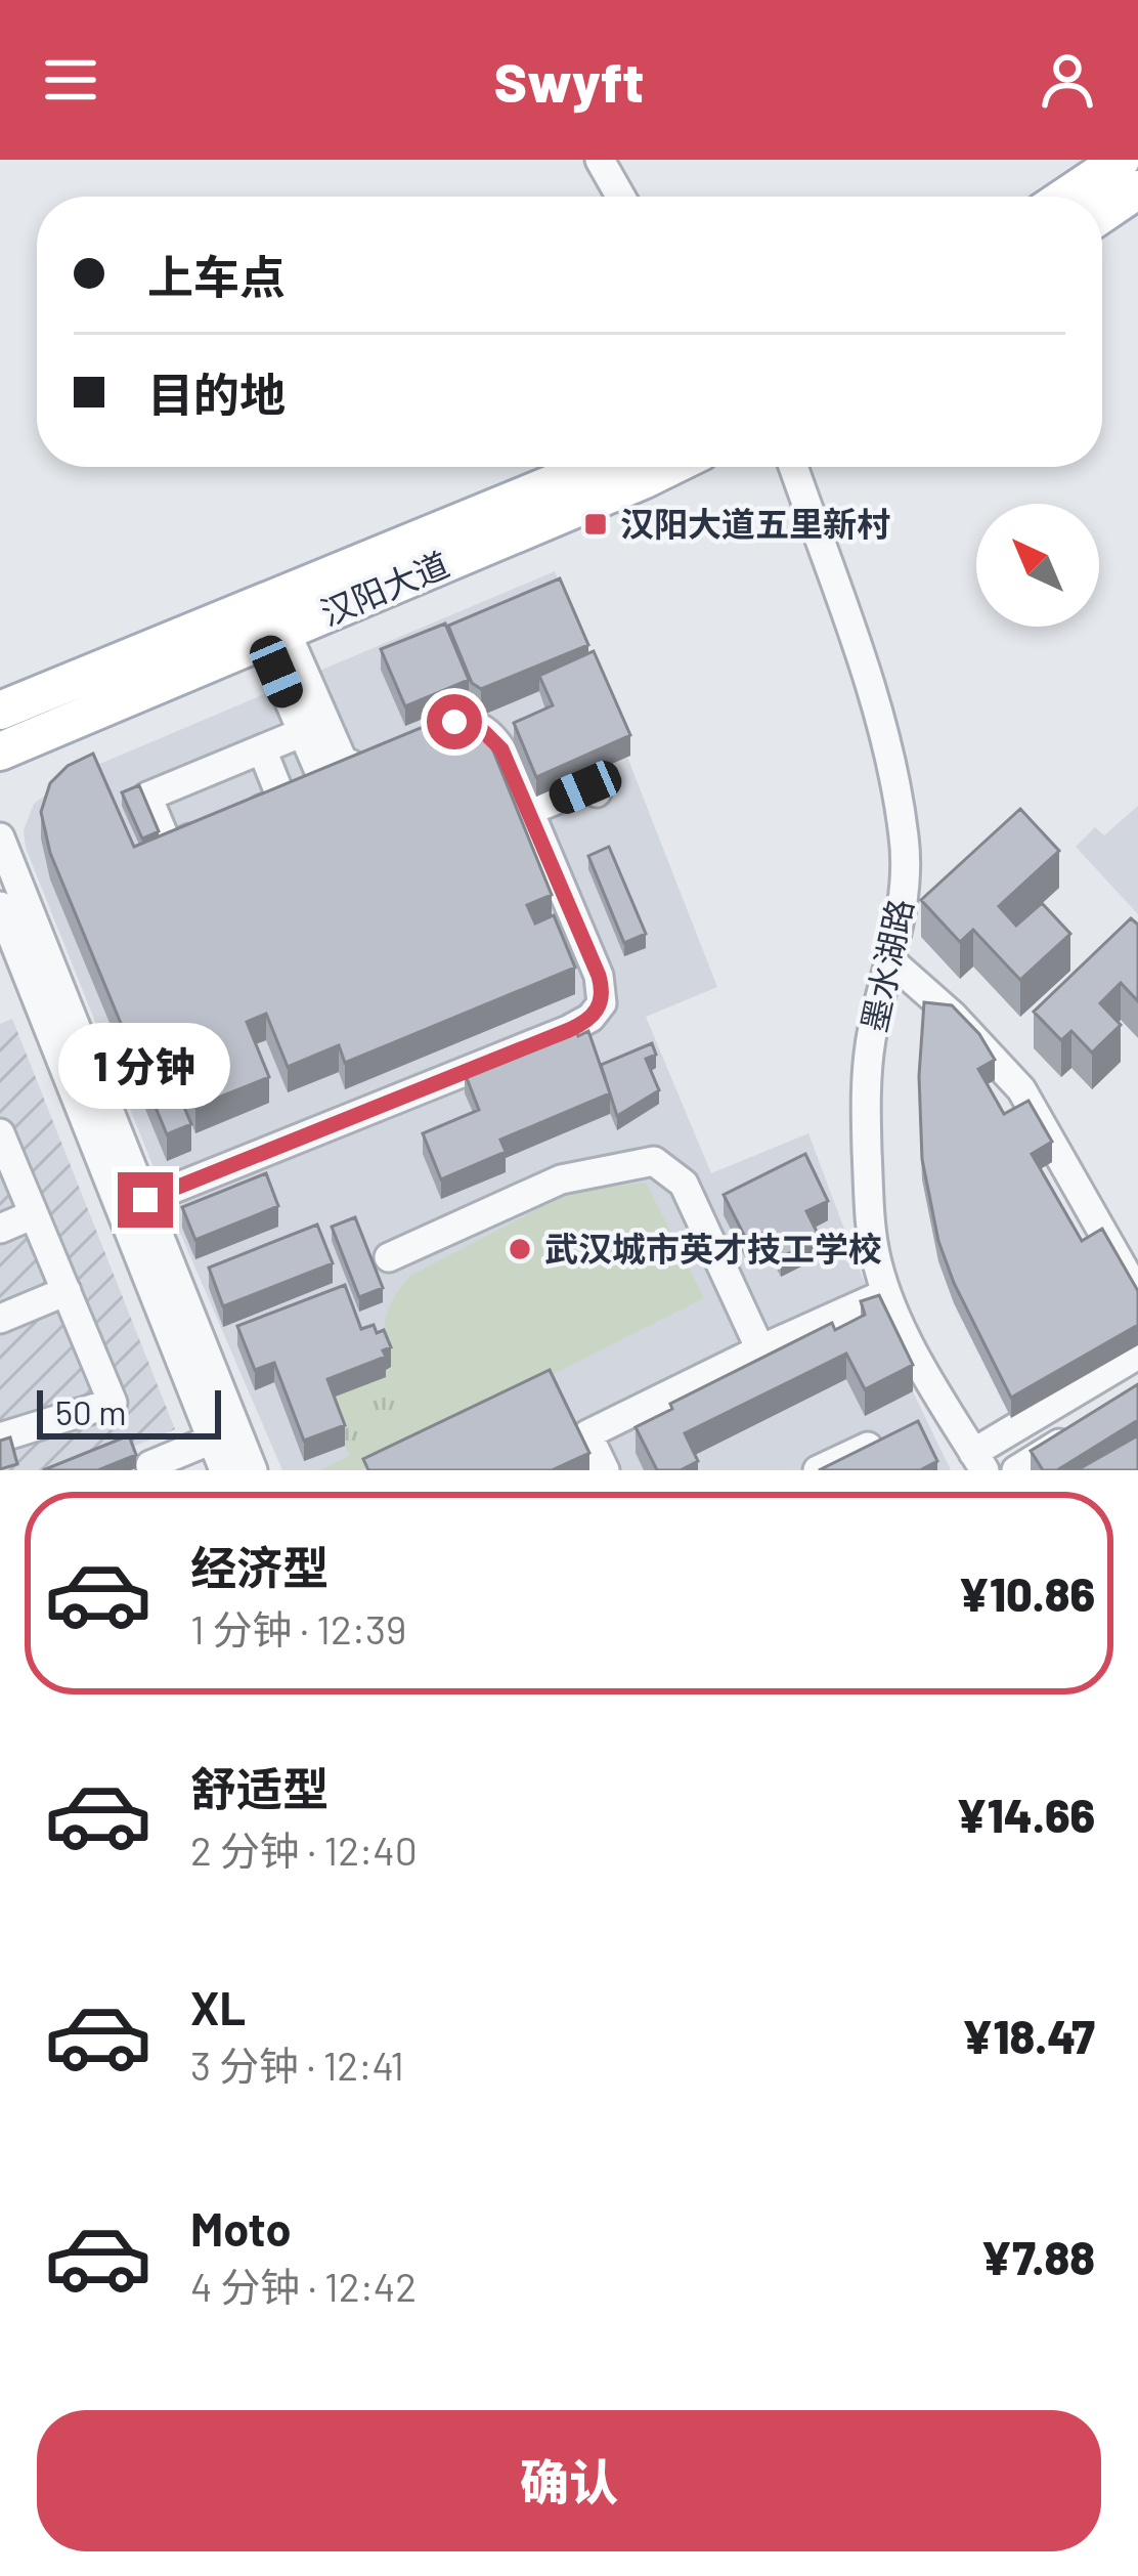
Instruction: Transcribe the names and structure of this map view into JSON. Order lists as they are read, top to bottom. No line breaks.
{"streets":{"main road":["汉阳大道"],"street":["墨水湖路"]},"places":{"transit":["汉阳大道五里新村"],"other":["武汉城市英才技工学校"]},"scale_bar":"50 m","north":"top left","page":{"header":"Swyft","banner":["上车点","目的地"],"bubble":"1 分钟","scale":"50 m","list":[{"name":"经济型","note":"1 分钟 · 12:39","value":"¥10.86"},{"name":"舒适型","note":"2 分钟 · 12:40","value":"¥14.66"},{"name":"XL","note":"3 分钟 · 12:41","value":"¥18.47"},{"name":"Moto","note":"4 分钟 · 12:42","value":"¥7.88"}],"buttons":"确认"}}
